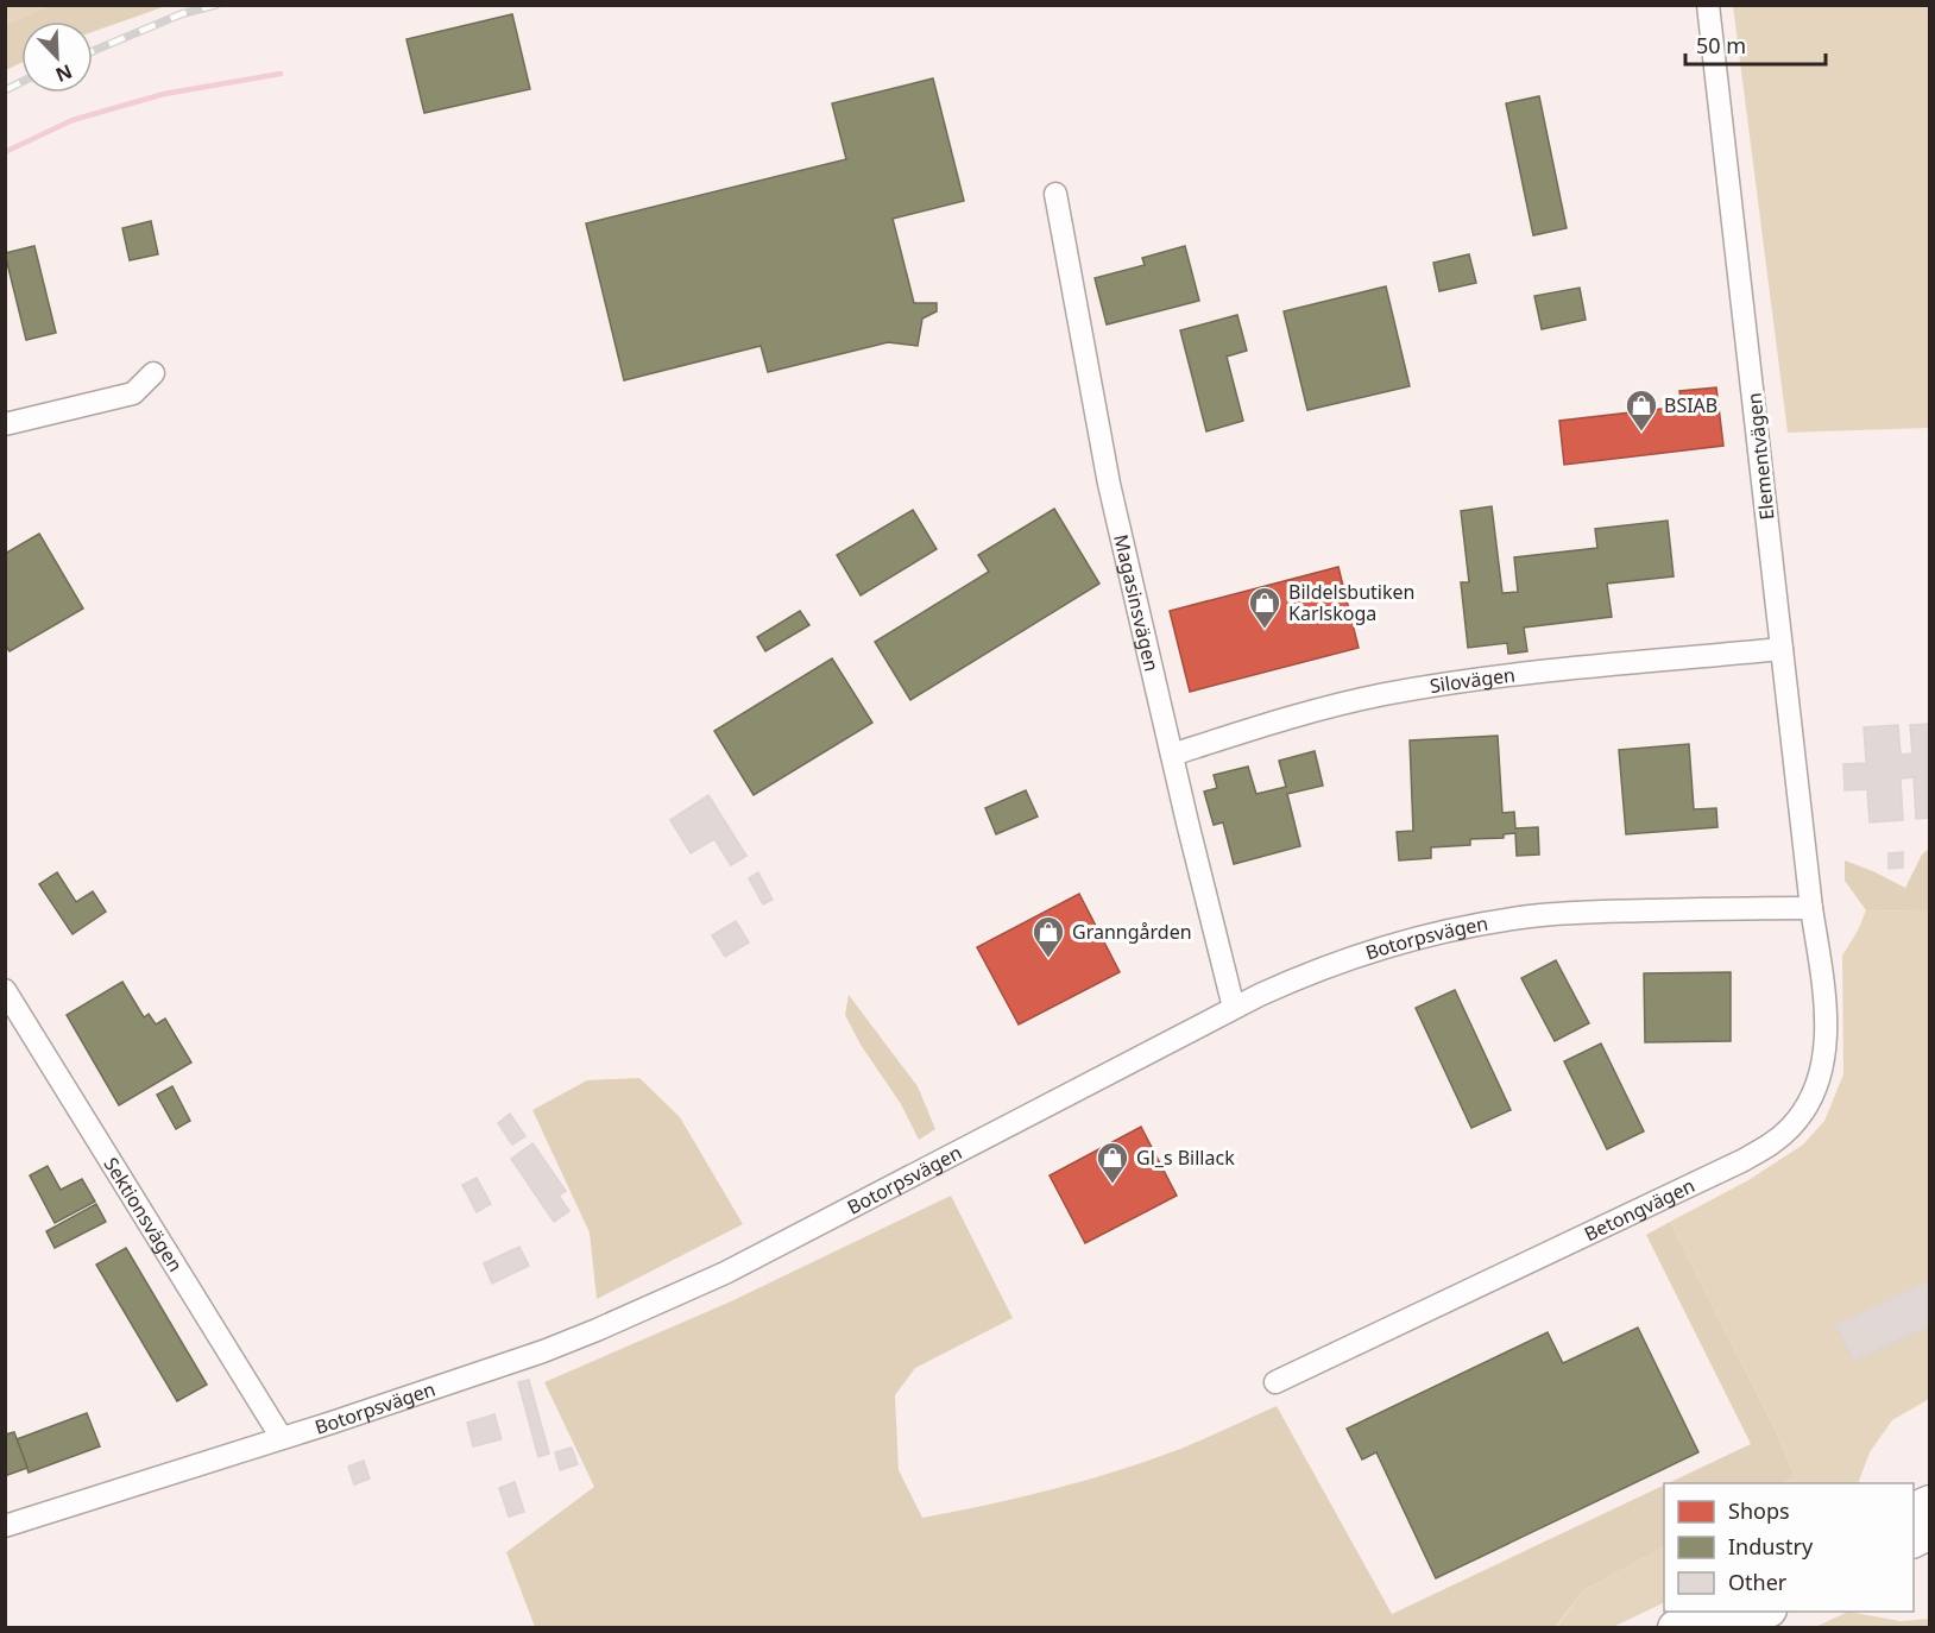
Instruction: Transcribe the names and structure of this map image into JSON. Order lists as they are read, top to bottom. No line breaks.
{"streets":{"street":["Elementvägen","Magasinsvägen","Silovägen","Botorpsvägen","Betongvägen","Sektionsvägen"]},"crossings":[["Elementvägen","Silovägen"],["Elementvägen","Botorpsvägen"],["Elementvägen","Betongvägen"],["Magasinsvägen","Silovägen"],["Magasinsvägen","Botorpsvägen"],["Botorpsvägen","Betongvägen"],["Botorpsvägen","Sektionsvägen"]],"places":{"shop":["BSIAB","Bildelsbutiken Karlskoga","Granngården","Gl_s Billack"]},"legend":["Shops","Industry","Other"],"scale_bar":"50 m","north":"bottom right"}
